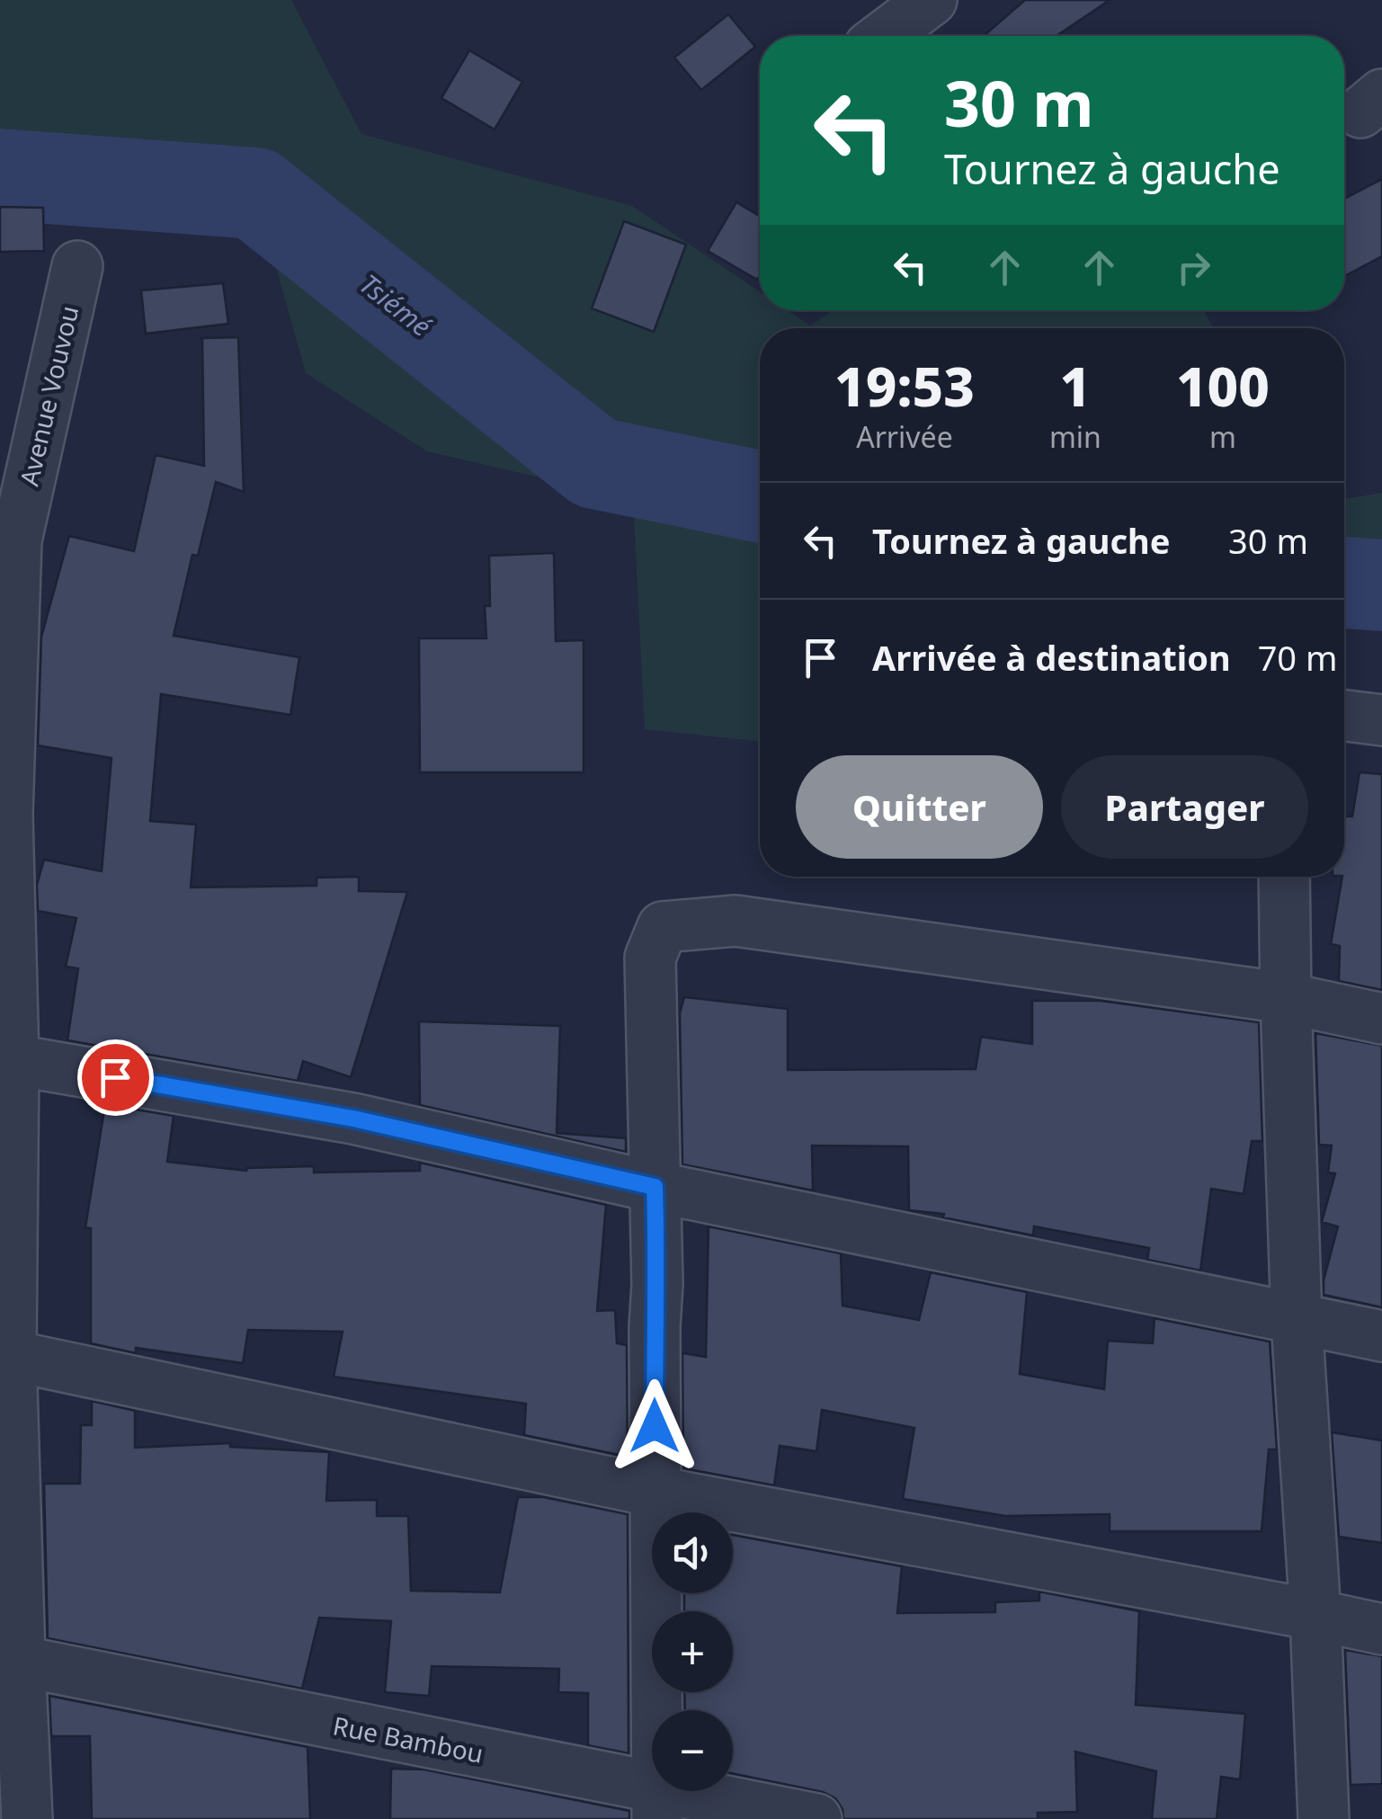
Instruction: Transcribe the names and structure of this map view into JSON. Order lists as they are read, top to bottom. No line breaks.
{"streets":{"street":["Avenue Vouvou","Rue Bambou"]},"crossings":[["Avenue Vouvou","Rue Bambou"]],"water":["Tsiémé"],"page":{"turn":["30 m","Tournez à gauche"],"eta":["19:53","Arrivée","1","min","100","m"],"list":[{"name":"Tournez à gauche","value":"30 m"},{"name":"Arrivée à destination","value":"70 m"}],"buttons":["Quitter","Partager"],"map_buttons":["+","−"]}}
